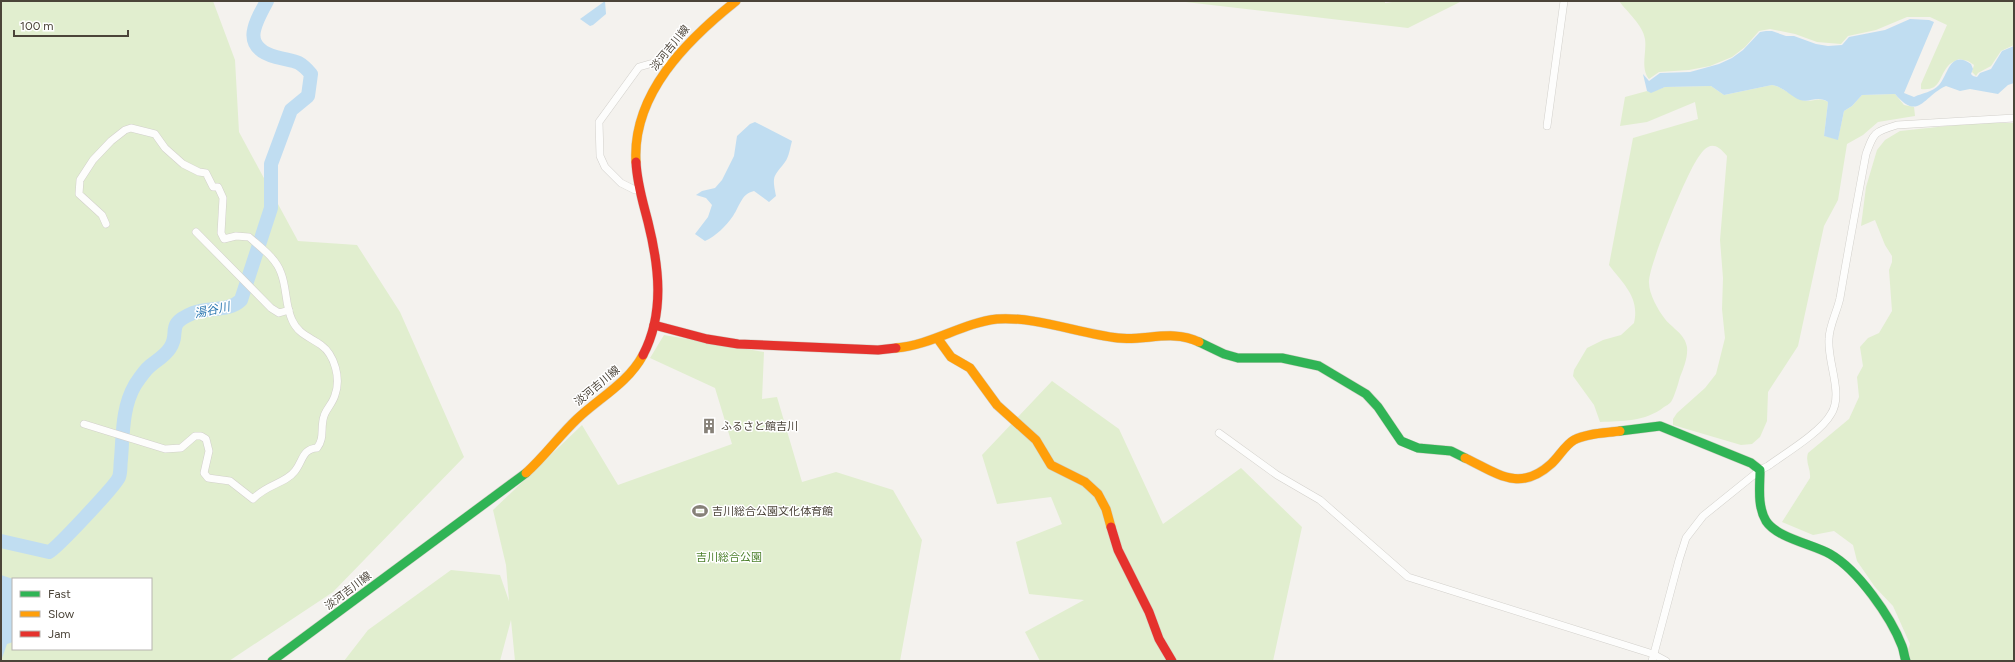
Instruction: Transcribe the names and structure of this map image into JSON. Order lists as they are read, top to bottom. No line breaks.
{"streets":{"street":["淡河吉川線"]},"water":["湯谷川"],"parks":["吉川総合公園"],"places":{"building":["ふるさと館吉川"],"sports":["吉川総合公園文化体育館"]},"legend":["Fast","Slow","Jam"],"scale_bar":"100 m"}
